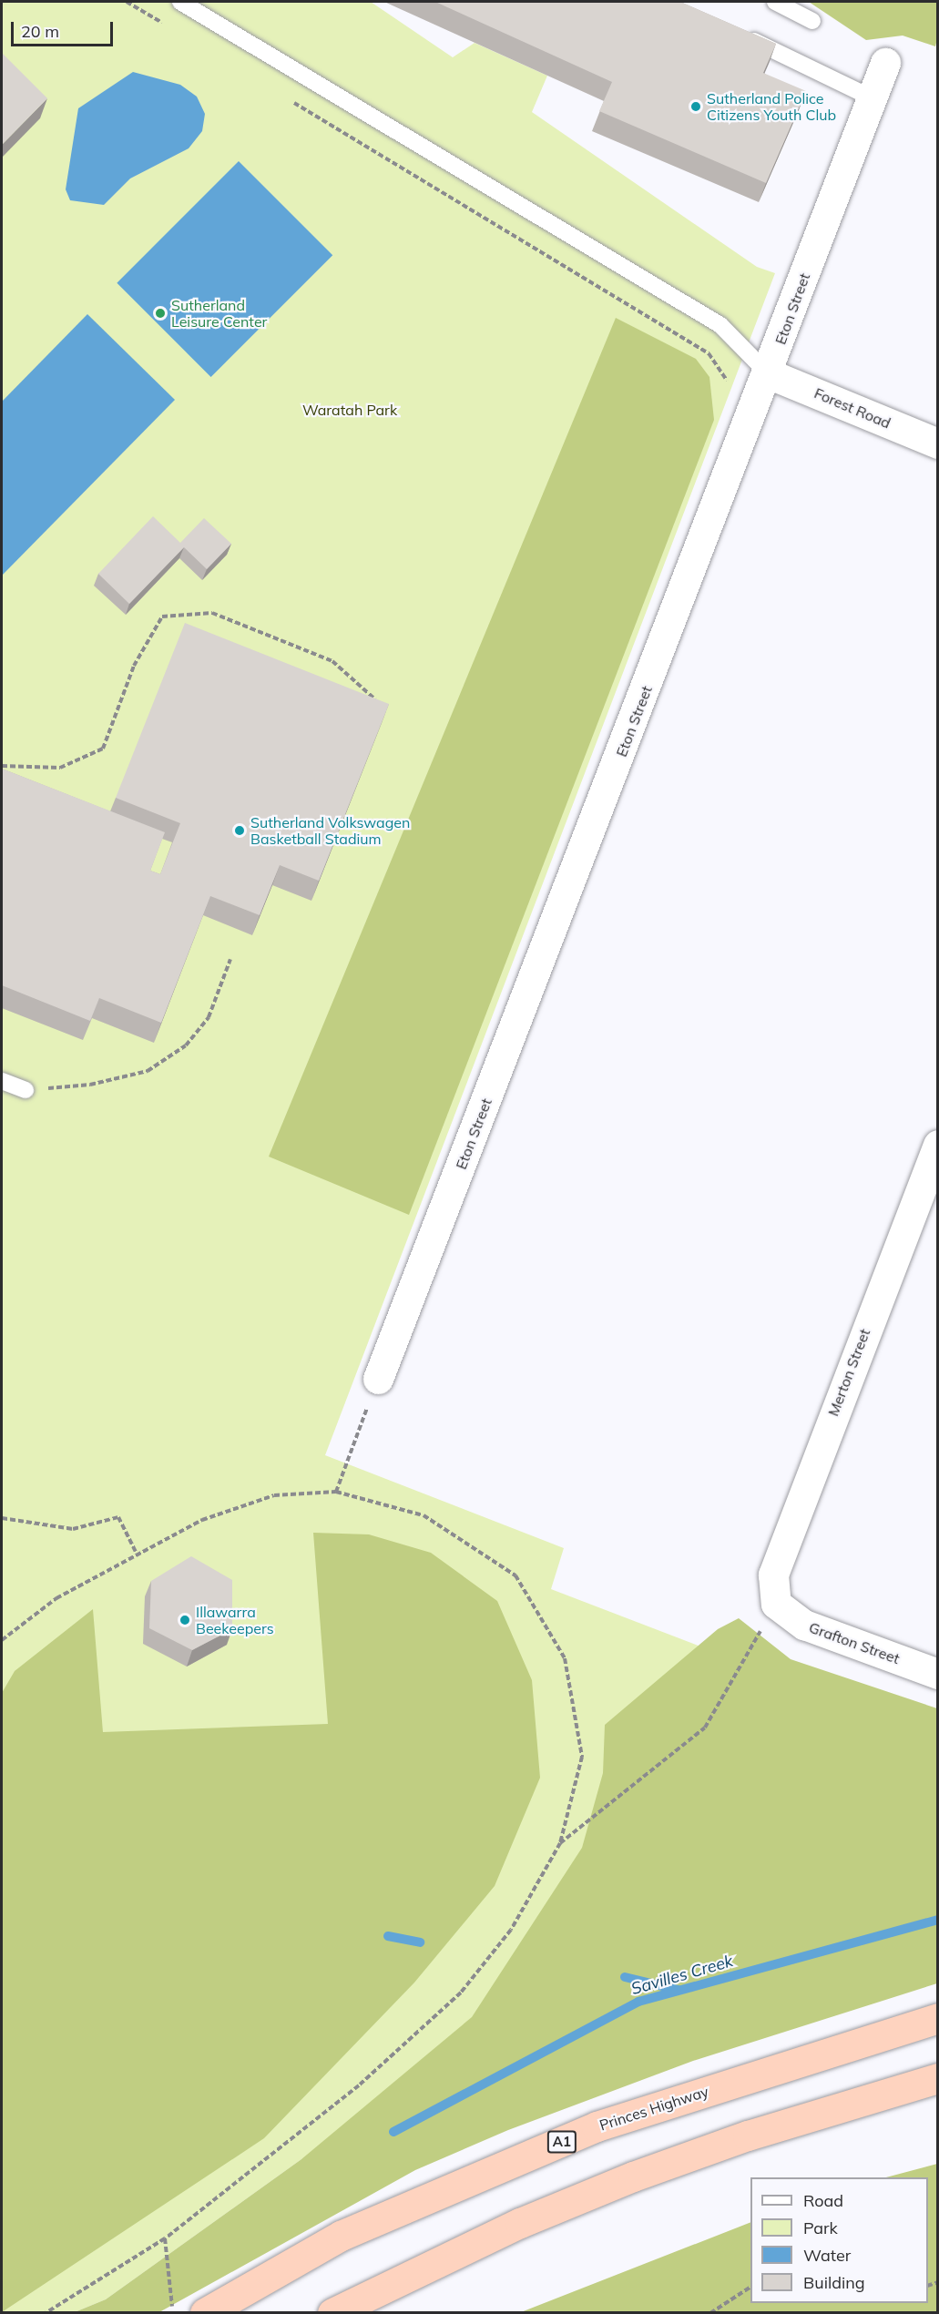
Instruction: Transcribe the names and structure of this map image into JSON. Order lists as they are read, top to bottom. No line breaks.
{"streets":{"highway":["Princes Highway","A1"],"street":["Eton Street","Forest Road","Merton Street","Grafton Street"]},"crossings":[["Eton Street","Forest Road"],["Merton Street","Grafton Street"]],"water":["Savilles Creek"],"parks":["Waratah Park"],"places":["Sutherland Police Citizens Youth Club","Sutherland Leisure Center","Sutherland Volkswagen Basketball Stadium","Illawarra Beekeepers"],"legend":["Road","Park","Water","Building"],"scale_bar":"20 m"}
